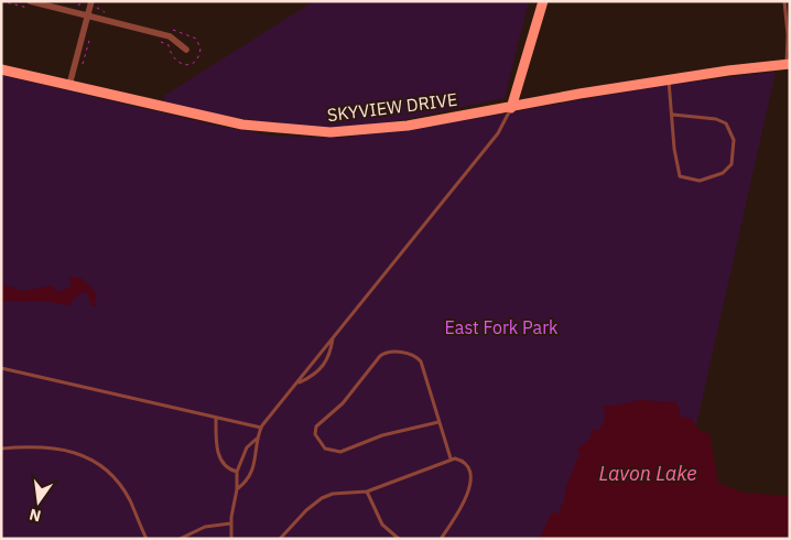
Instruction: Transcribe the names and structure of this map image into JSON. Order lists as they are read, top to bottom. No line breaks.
{"streets":{"street":["SKYVIEW DRIVE"]},"water":["Lavon Lake"],"parks":["East Fork Park"],"north":"bottom"}
